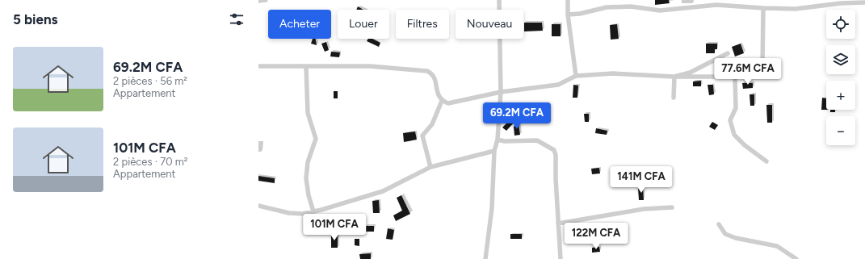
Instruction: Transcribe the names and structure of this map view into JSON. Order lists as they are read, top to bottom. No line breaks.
{"page":{"heading":"5 biens","map_buttons":["+","−"],"chip":["Acheter","Louer","Filtres","Nouveau"],"list":[{"name":"69.2M CFA","note":"2 pièces · 56 m² · Appartement"},{"name":"101M CFA","note":"2 pièces · 70 m² · Appartement"}],"price":["77.6M CFA","69.2M CFA","141M CFA","101M CFA","122M CFA"]}}
